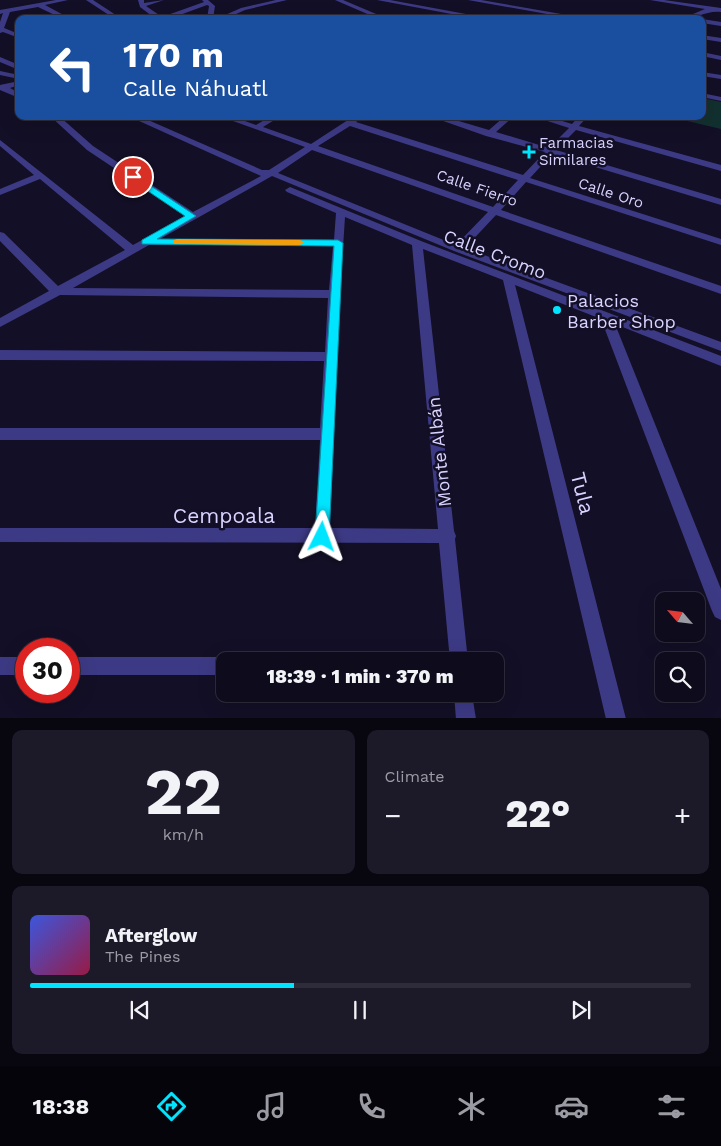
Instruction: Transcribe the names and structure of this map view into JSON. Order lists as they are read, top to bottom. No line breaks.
{"streets":{"street":["Calle Fierro","Calle Oro","Calle Cromo","Monte Albán","Tula","Cempoala"]},"crossings":[["Calle Cromo","Monte Albán"],["Calle Cromo","Tula"],["Monte Albán","Cempoala"]],"places":{"health":["Farmacias Similares"],"other":["Palacios Barber Shop"]},"north":"top left","page":{"turn":["170 m","Calle Náhuatl"],"limit":"30","trip":"18:39 · 1 min · 370 m","tile":[["22","km/h"],"Climate"],"heat":["−","22°","+"],"song":["Afterglow","The Pines"],"tabs":"18:38"}}
